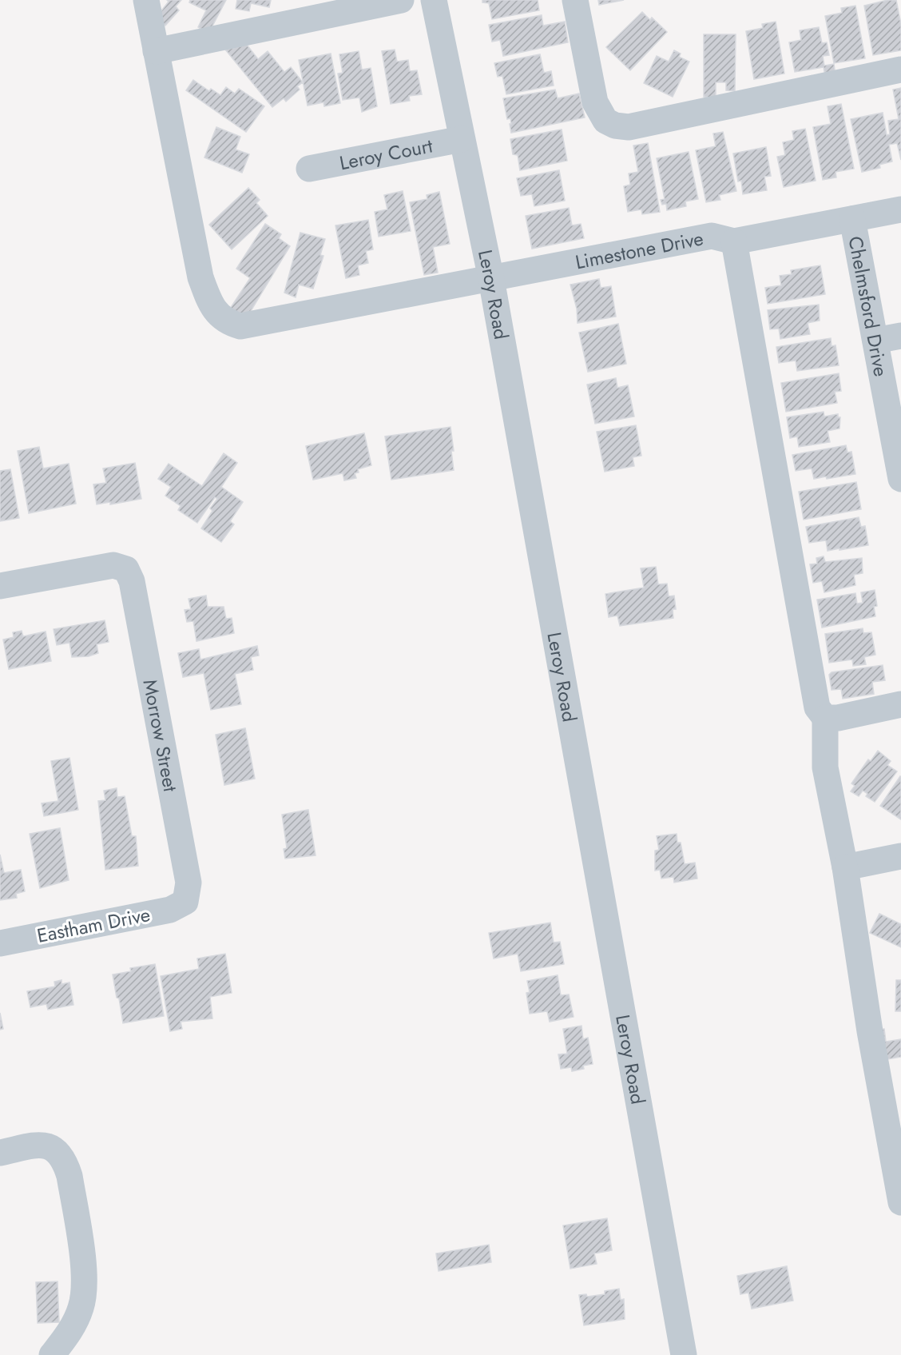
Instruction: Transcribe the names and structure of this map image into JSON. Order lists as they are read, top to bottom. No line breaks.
{"streets":{"street":["Leroy Court","Limestone Drive","Leroy Road","Chelmsford Drive","Morrow Street","Eastham Drive"]},"crossings":[["Leroy Court","Leroy Road"],["Limestone Drive","Leroy Road"],["Limestone Drive","Chelmsford Drive"],["Morrow Street","Eastham Drive"]]}
